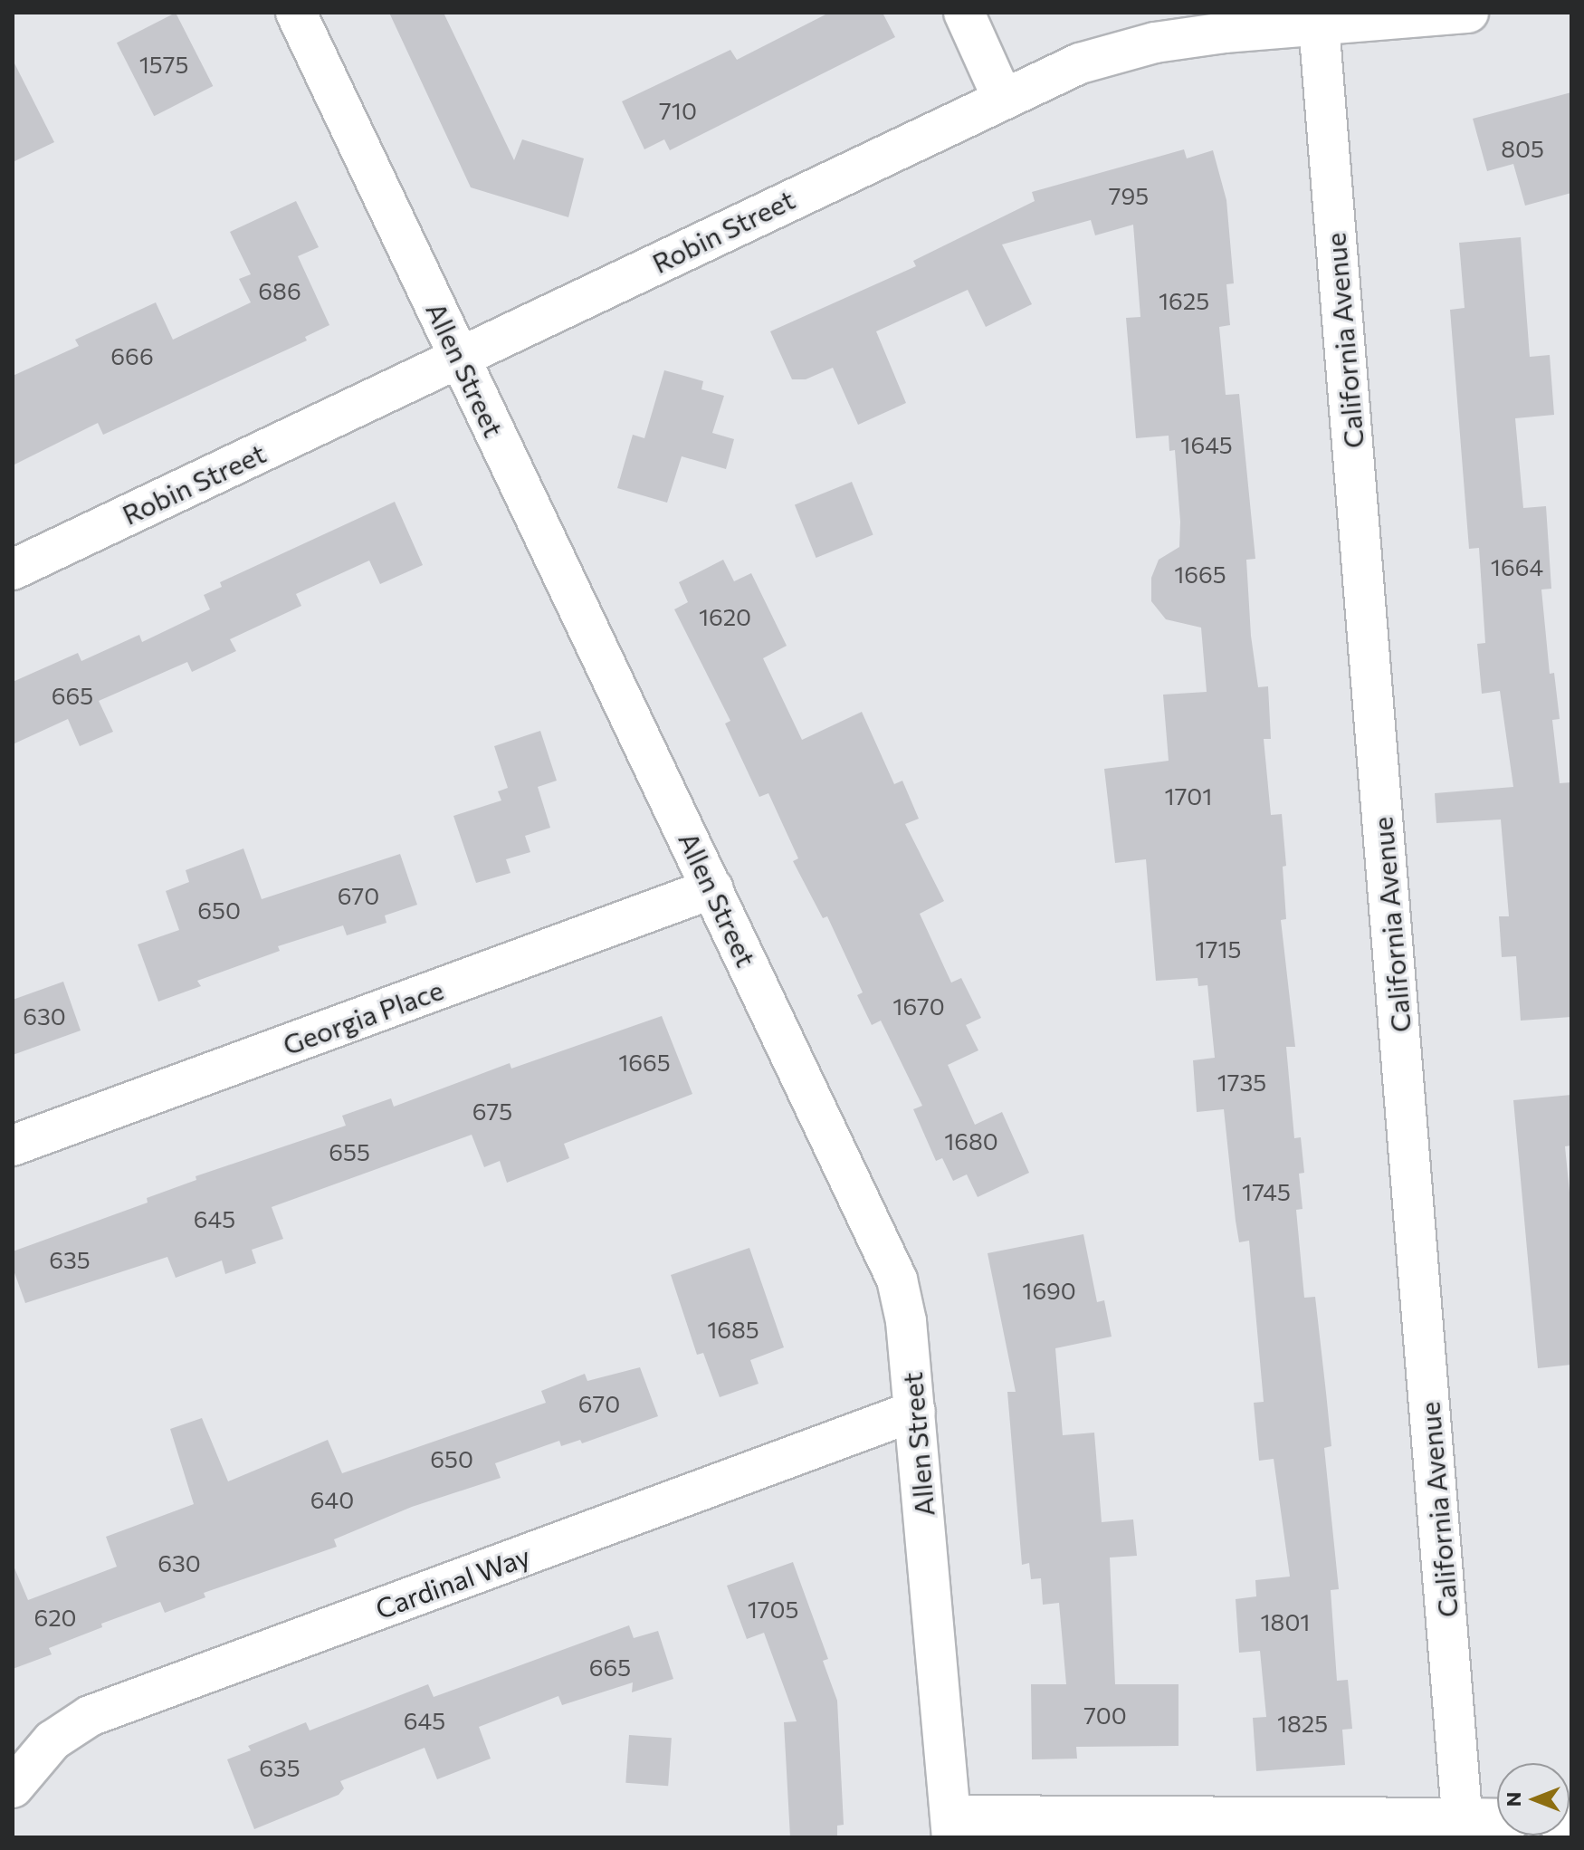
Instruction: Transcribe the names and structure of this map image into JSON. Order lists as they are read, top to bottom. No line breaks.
{"streets":{"street":["Robin Street","California Avenue","Allen Street","Georgia Place","Cardinal Way"]},"crossings":[["Robin Street","California Avenue"],["Robin Street","Allen Street"],["Allen Street","Georgia Place"],["Allen Street","Cardinal Way"]],"house_numbers":["1575","710","805","795","686","1625","666","1645","1664","1665","1620","665","1701","670","650","1715","1670","630","1665","1735","675","1680","655","1745","645","635","1690","1685","670","650","640","630","1705","620","1801","665","700","645","1825","635"],"north":"left"}
